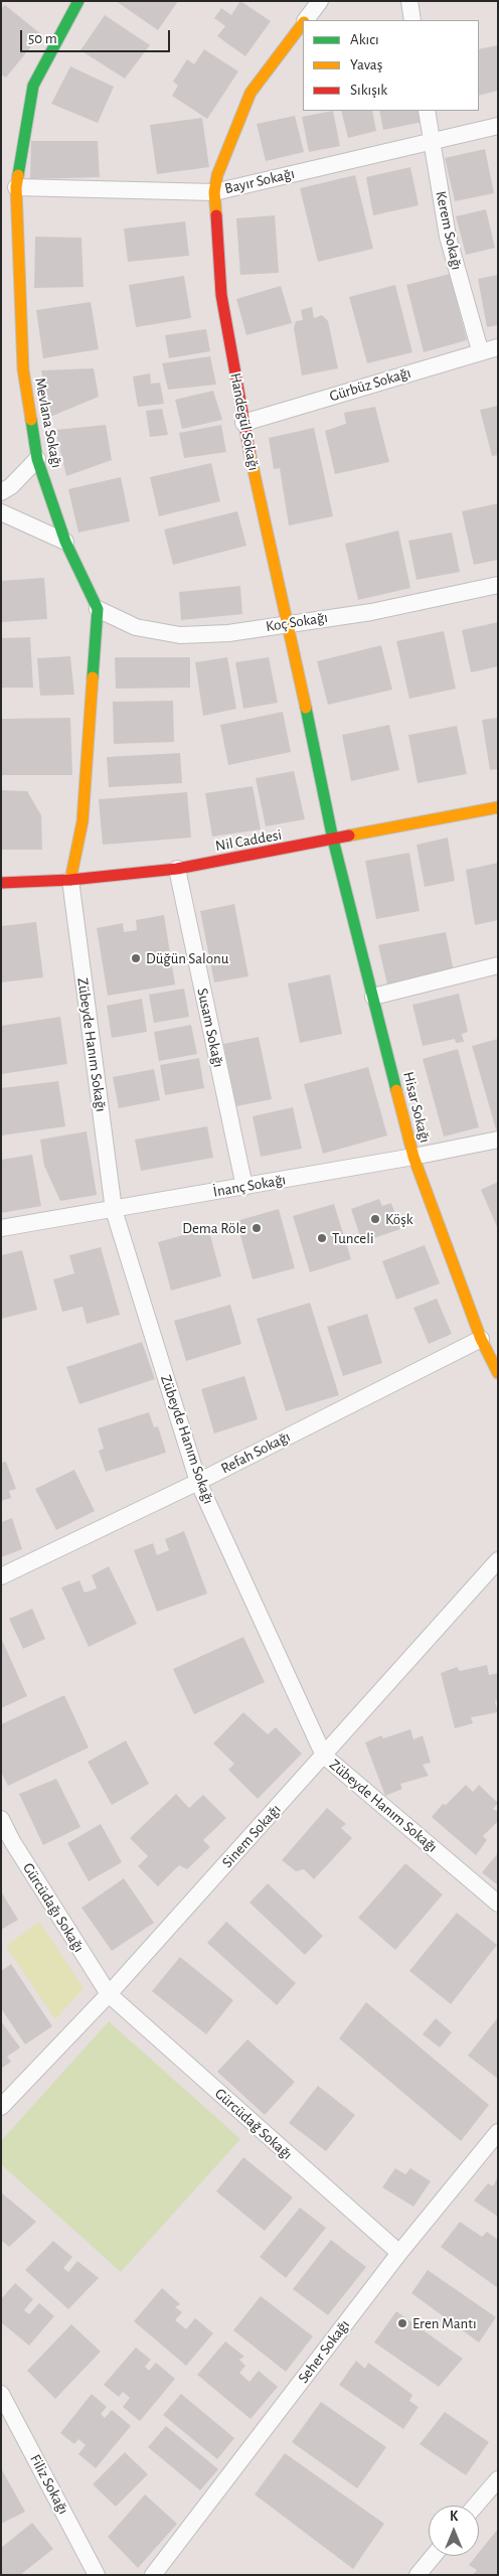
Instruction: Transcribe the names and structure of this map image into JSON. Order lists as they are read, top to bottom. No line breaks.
{"streets":{"street":["Bayır Sokağı","Kerem Sokağı","Gürbüz Sokağı","Handegül Sokağı","Mevlana Sokağı","Koç Sokağı","Nil Caddesi","Susam Sokağı","Zübeyde Hanım Sokağı","Hisar Sokağı","İnanç Sokağı","Refah Sokağı","Sinem Sokağı","Gürcüdağı Sokağı","Gürcüdağ Sokağı","Seher Sokağı","Filiz Sokağı"]},"crossings":[["Bayır Sokağı","Kerem Sokağı"],["Bayır Sokağı","Handegül Sokağı"],["Bayır Sokağı","Mevlana Sokağı"],["Kerem Sokağı","Gürbüz Sokağı"],["Gürbüz Sokağı","Handegül Sokağı"],["Handegül Sokağı","Koç Sokağı"],["Handegül Sokağı","Nil Caddesi"],["Handegül Sokağı","Hisar Sokağı"],["Mevlana Sokağı","Koç Sokağı"],["Nil Caddesi","Susam Sokağı"],["Nil Caddesi","Zübeyde Hanım Sokağı"],["Nil Caddesi","Hisar Sokağı"],["Susam Sokağı","İnanç Sokağı"],["Zübeyde Hanım Sokağı","İnanç Sokağı"],["Zübeyde Hanım Sokağı","Refah Sokağı"],["Zübeyde Hanım Sokağı","Sinem Sokağı"],["Hisar Sokağı","İnanç Sokağı"],["Hisar Sokağı","Refah Sokağı"],["Sinem Sokağı","Gürcüdağı Sokağı"],["Sinem Sokağı","Gürcüdağ Sokağı"],["Gürcüdağı Sokağı","Gürcüdağ Sokağı"],["Gürcüdağ Sokağı","Seher Sokağı"]],"places":["Düğün Salonu","Köşk","Dema Röle","Tunceli","Eren Mantı"],"legend":["Akıcı","Yavaş","Sıkışık"],"scale_bar":"50 m","north":"top"}
